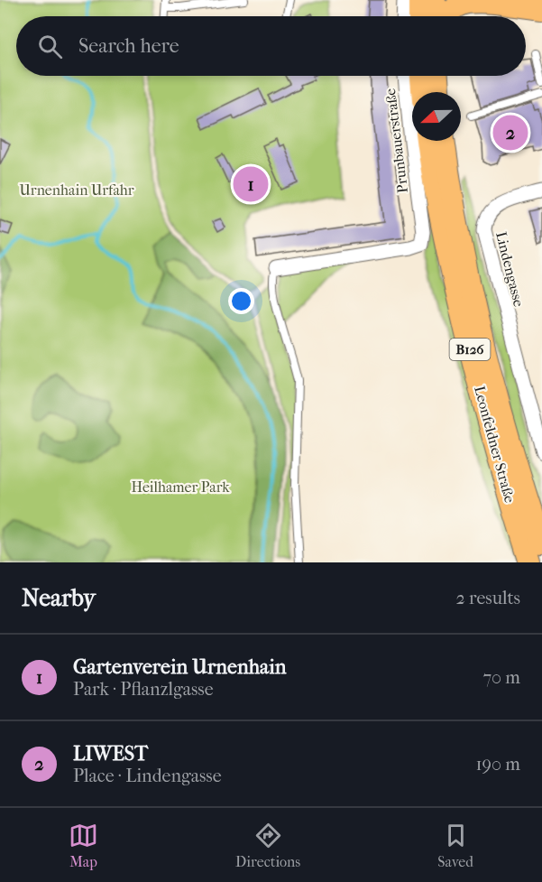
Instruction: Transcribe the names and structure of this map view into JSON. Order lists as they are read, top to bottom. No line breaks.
{"streets":{"main road":["B126","Leonfeldner Straße"],"street":["Prunbauerstraße","Lindengasse"]},"parks":["Urnenhain Urfahr","Heilhamer Park"],"north":"left","page":{"search":"Search here","pins":["2","1"],"heading":["Nearby","2 results"],"list":[{"mark":"1","name":"Gartenverein Urnenhain","note":"Park · Pflanzlgasse","value":"70 m"},{"mark":"2","name":"LIWEST","note":"Place · Lindengasse","value":"190 m"}],"nav":["Map","Directions","Saved"]}}
